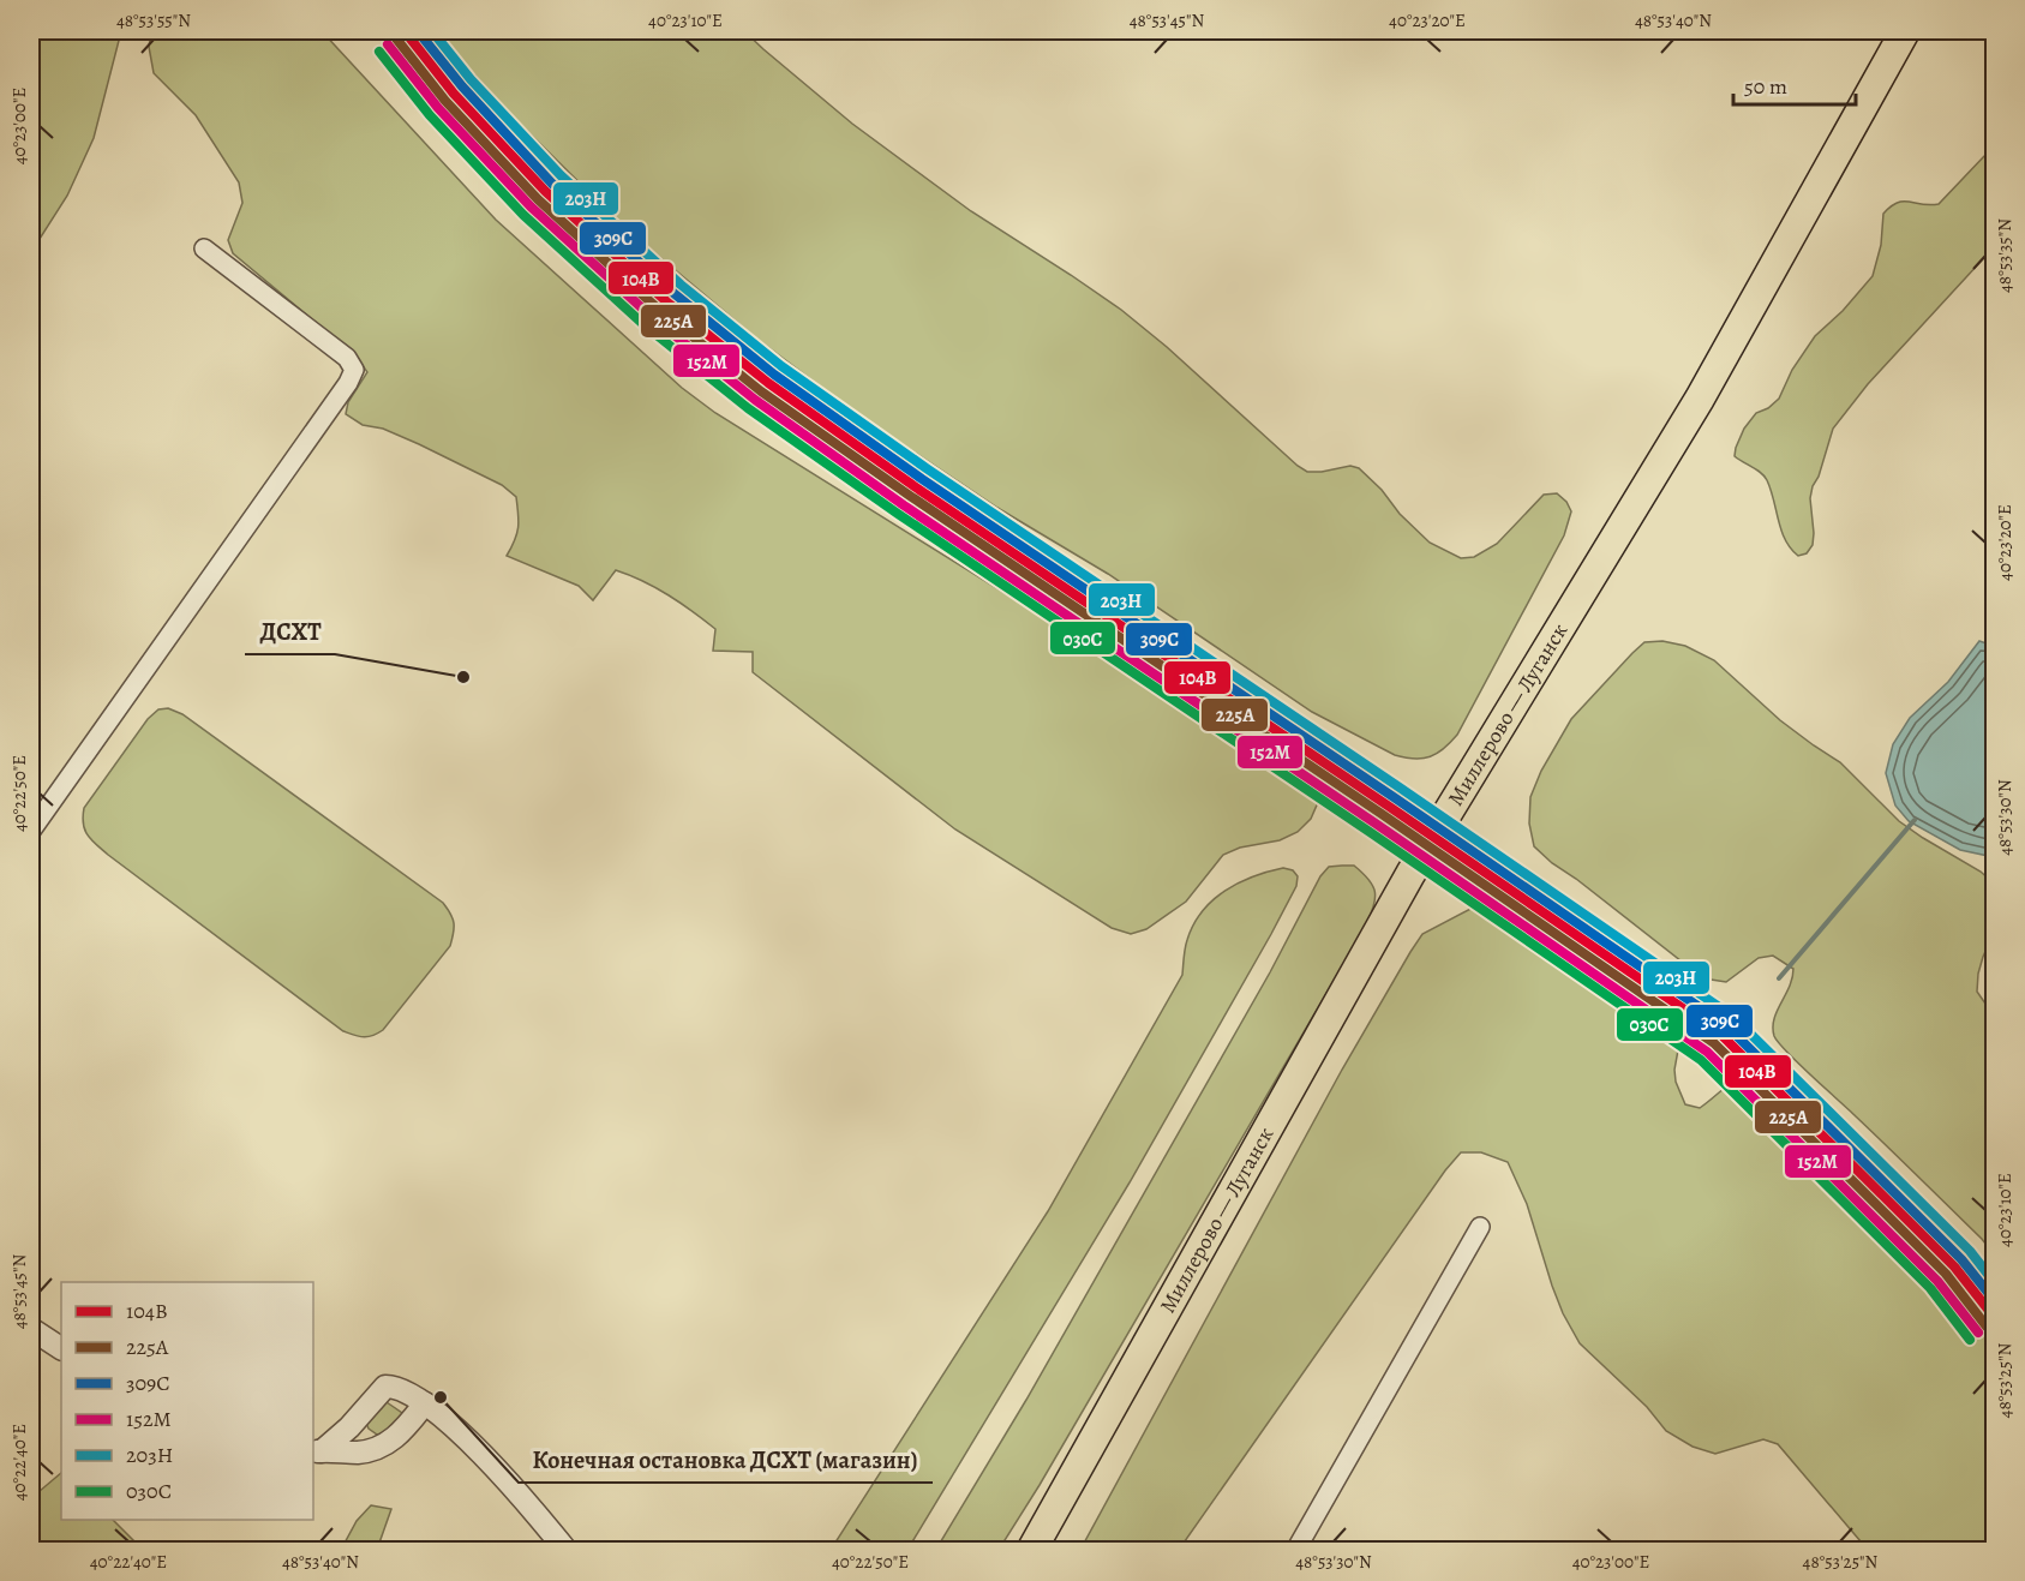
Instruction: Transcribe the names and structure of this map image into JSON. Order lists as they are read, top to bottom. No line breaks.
{"streets":{"main road":["Миллерово — Луганск"]},"places":["ДСХТ","Конечная остановка ДСХТ (магазин)"],"lines":["transit line 104В","transit line 309С","transit line 203Н","transit line 225А","transit line 152М","transit line 030C"],"legend":["104В","225А","309С","152М","203Н","030C"],"scale_bar":"50 m","coordinates":["48°53'55\"N","40°23'10\"E","48°53'45\"N","40°23'20\"E","48°53'40\"N","40°23'00\"E","48°53'35\"N","40°22'50\"E","48°53'30\"N","48°53'25\"N","40°22'40\"E"]}
